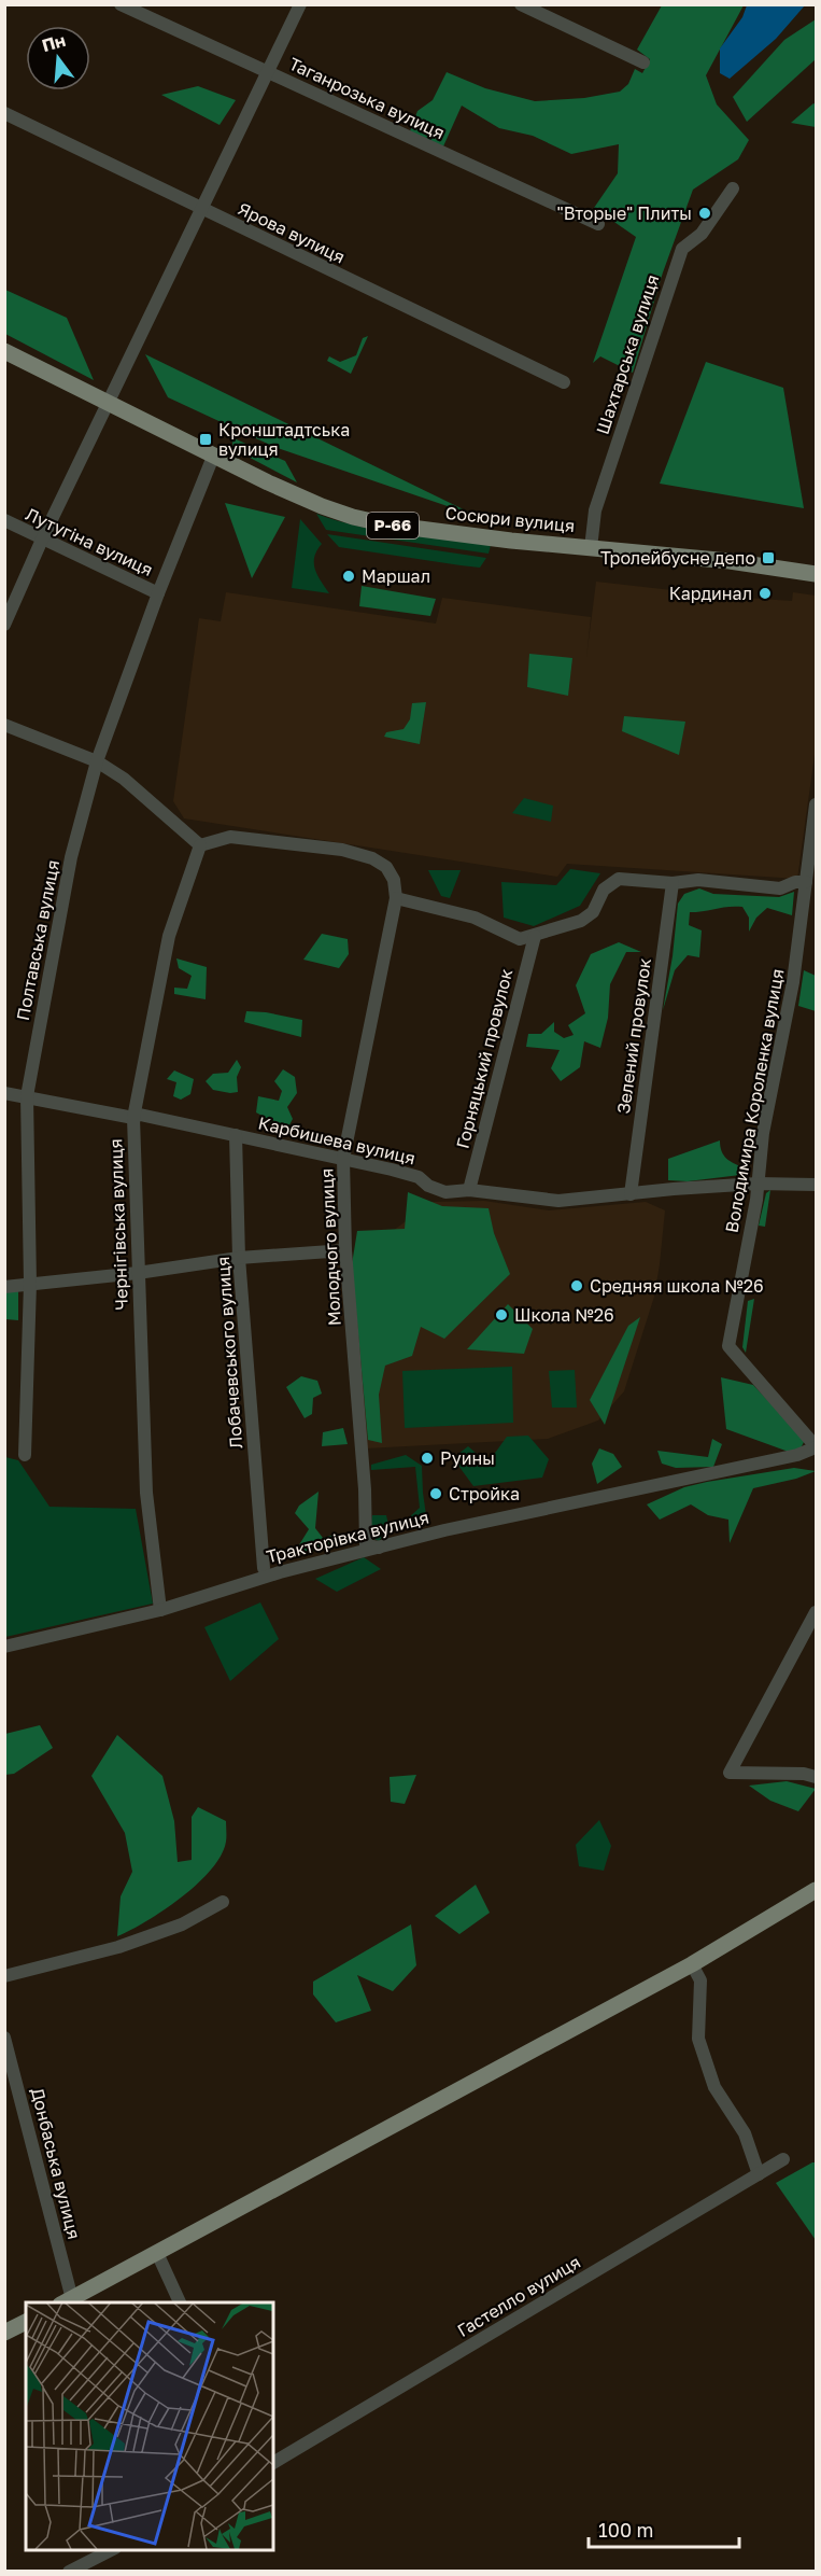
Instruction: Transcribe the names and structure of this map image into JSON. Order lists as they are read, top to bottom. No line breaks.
{"streets":{"main road":["Сосюри вулиця","Р-66"],"street":["Таганрозька вулиця","Ярова вулиця","Шахтарська вулиця","Лутугіна вулиця","Полтавська вулиця","Зелений провулок","Горняцький провулок","Володимира Короленка вулиця","Карбишева вулиця","Чернігівська вулиця","Молодчого вулиця","Лобачевського вулиця","Тракторівка вулиця","Донбаська вулиця","Гастелло вулиця"]},"crossings":[["Шахтарська вулиця","Сосюри вулиця"],["Сосюри вулиця","Полтавська вулиця"],["Лутугіна вулиця","Полтавська вулиця"],["Полтавська вулиця","Карбишева вулиця"],["Зелений провулок","Карбишева вулиця"],["Горняцький провулок","Карбишева вулиця"],["Володимира Короленка вулиця","Карбишева вулиця"],["Володимира Короленка вулиця","Тракторівка вулиця"],["Карбишева вулиця","Чернігівська вулиця"],["Карбишева вулиця","Молодчого вулиця"],["Карбишева вулиця","Лобачевського вулиця"],["Чернігівська вулиця","Тракторівка вулиця"],["Молодчого вулиця","Тракторівка вулиця"]],"places":{"other":["\"Вторые\" Плиты","Маршал","Кардинал","Средняя школа №26","Школа №26","Руины","Стройка"],"transit":["Кронштадтська вулиця","Тролейбусне депо"]},"scale_bar":"100 m","north":"top"}
